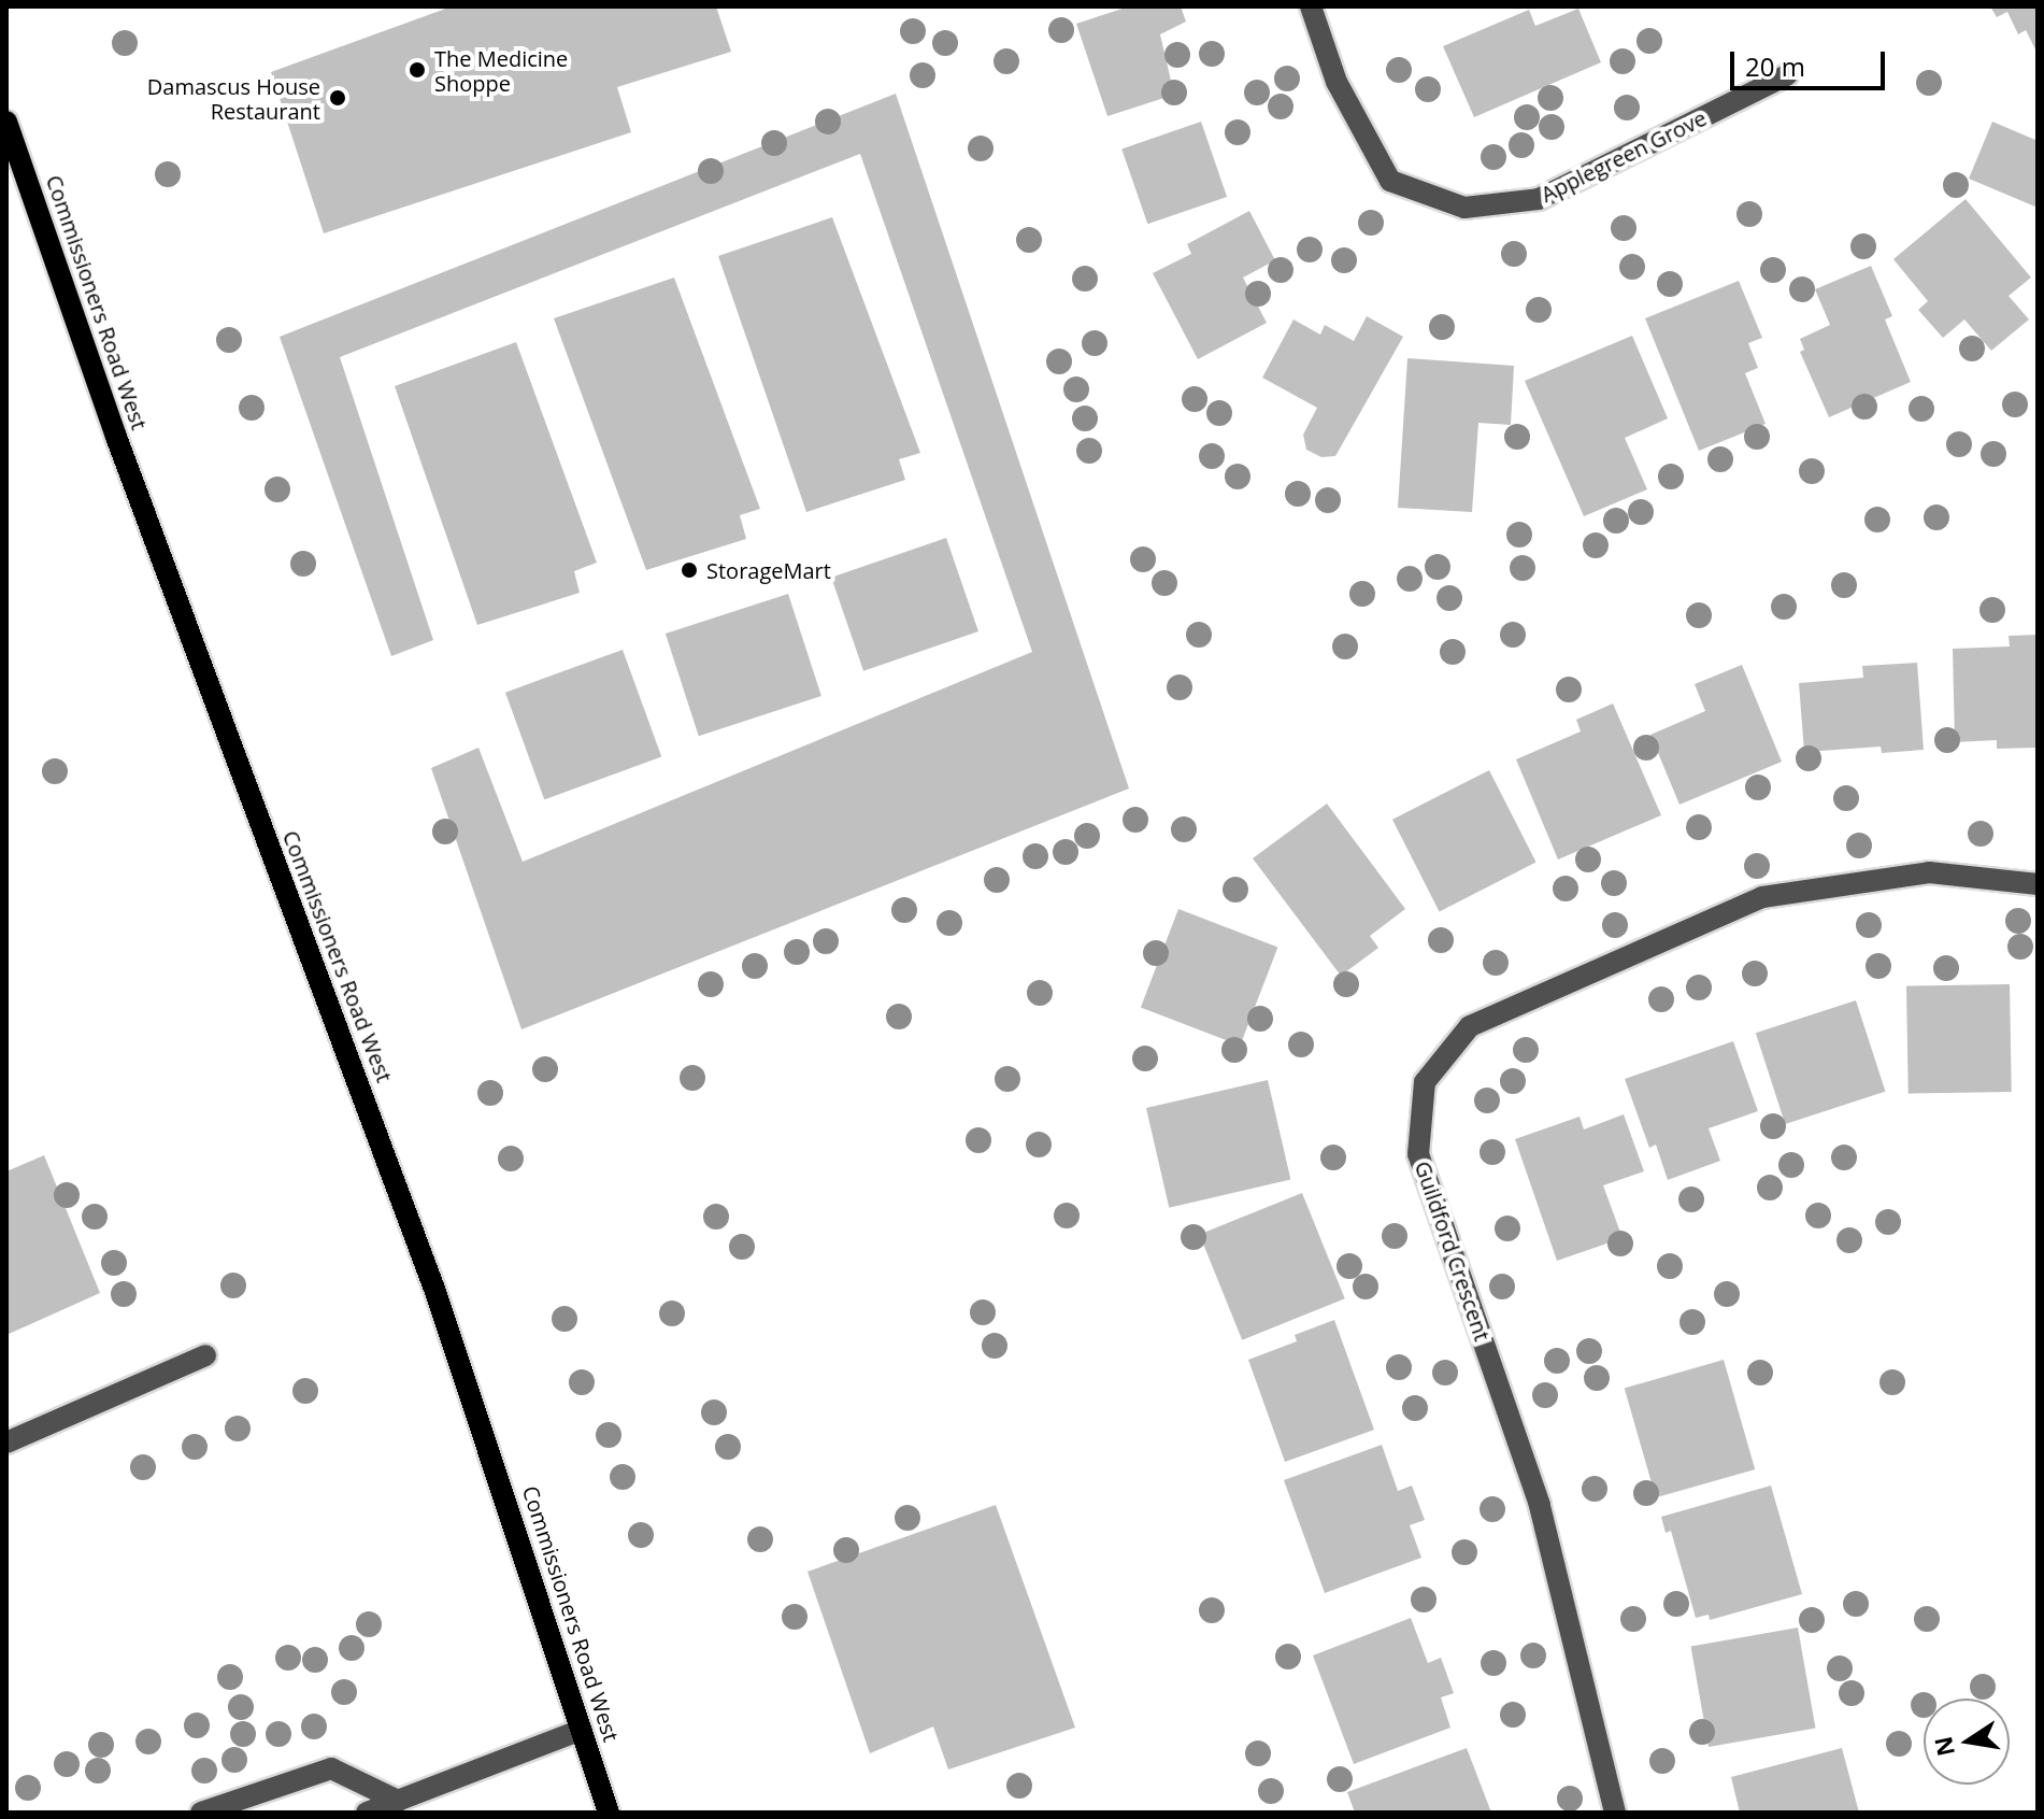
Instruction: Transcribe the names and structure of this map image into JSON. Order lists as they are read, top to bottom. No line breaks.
{"streets":{"main road":["Commissioners Road West"],"street":["Applegreen Grove","Guildford Crescent"]},"places":["The Medicine Shoppe","Damascus House Restaurant","StorageMart"],"scale_bar":"20 m","north":"left"}
